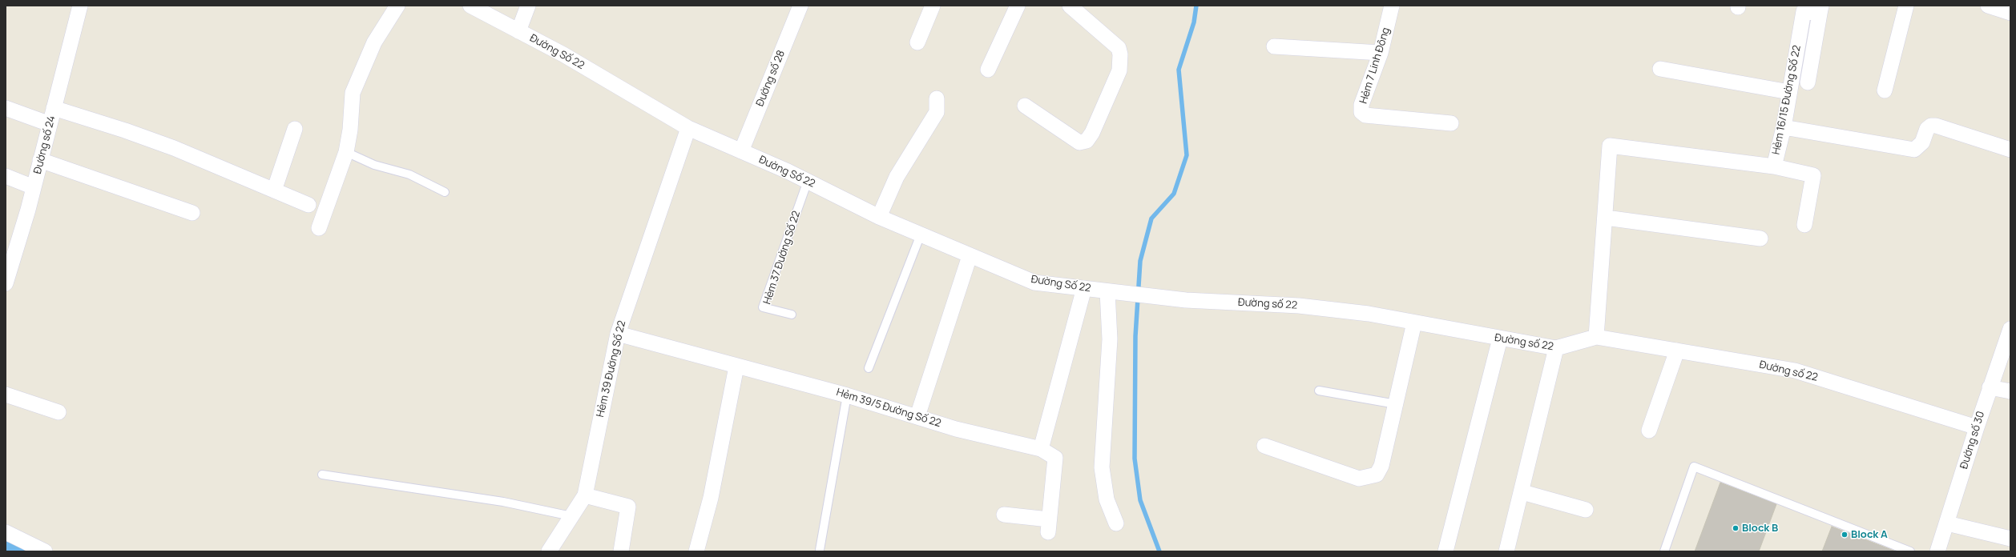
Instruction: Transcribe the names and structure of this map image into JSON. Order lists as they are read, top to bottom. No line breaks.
{"streets":{"street":["Đường Số 22","Hẻm 7 Linh Đông","Đường số 28","Hẻm 16/15 Đường Số 22","Đường số 24","Đường số 22","Hẻm 39 Đường Số 22","Hẻm 39/5 Đường Số 22","Đường số 30"],"lane":["Hẻm 37 Đường Số 22"]},"crossings":[["Đường Số 22","Đường số 28"],["Đường Số 22","Hẻm 37 Đường Số 22"],["Đường Số 22","Đường số 22"],["Đường Số 22","Hẻm 39 Đường Số 22"],["Đường số 22","Đường số 30"],["Hẻm 39 Đường Số 22","Hẻm 39/5 Đường Số 22"]],"places":["Block B","Block A"]}
